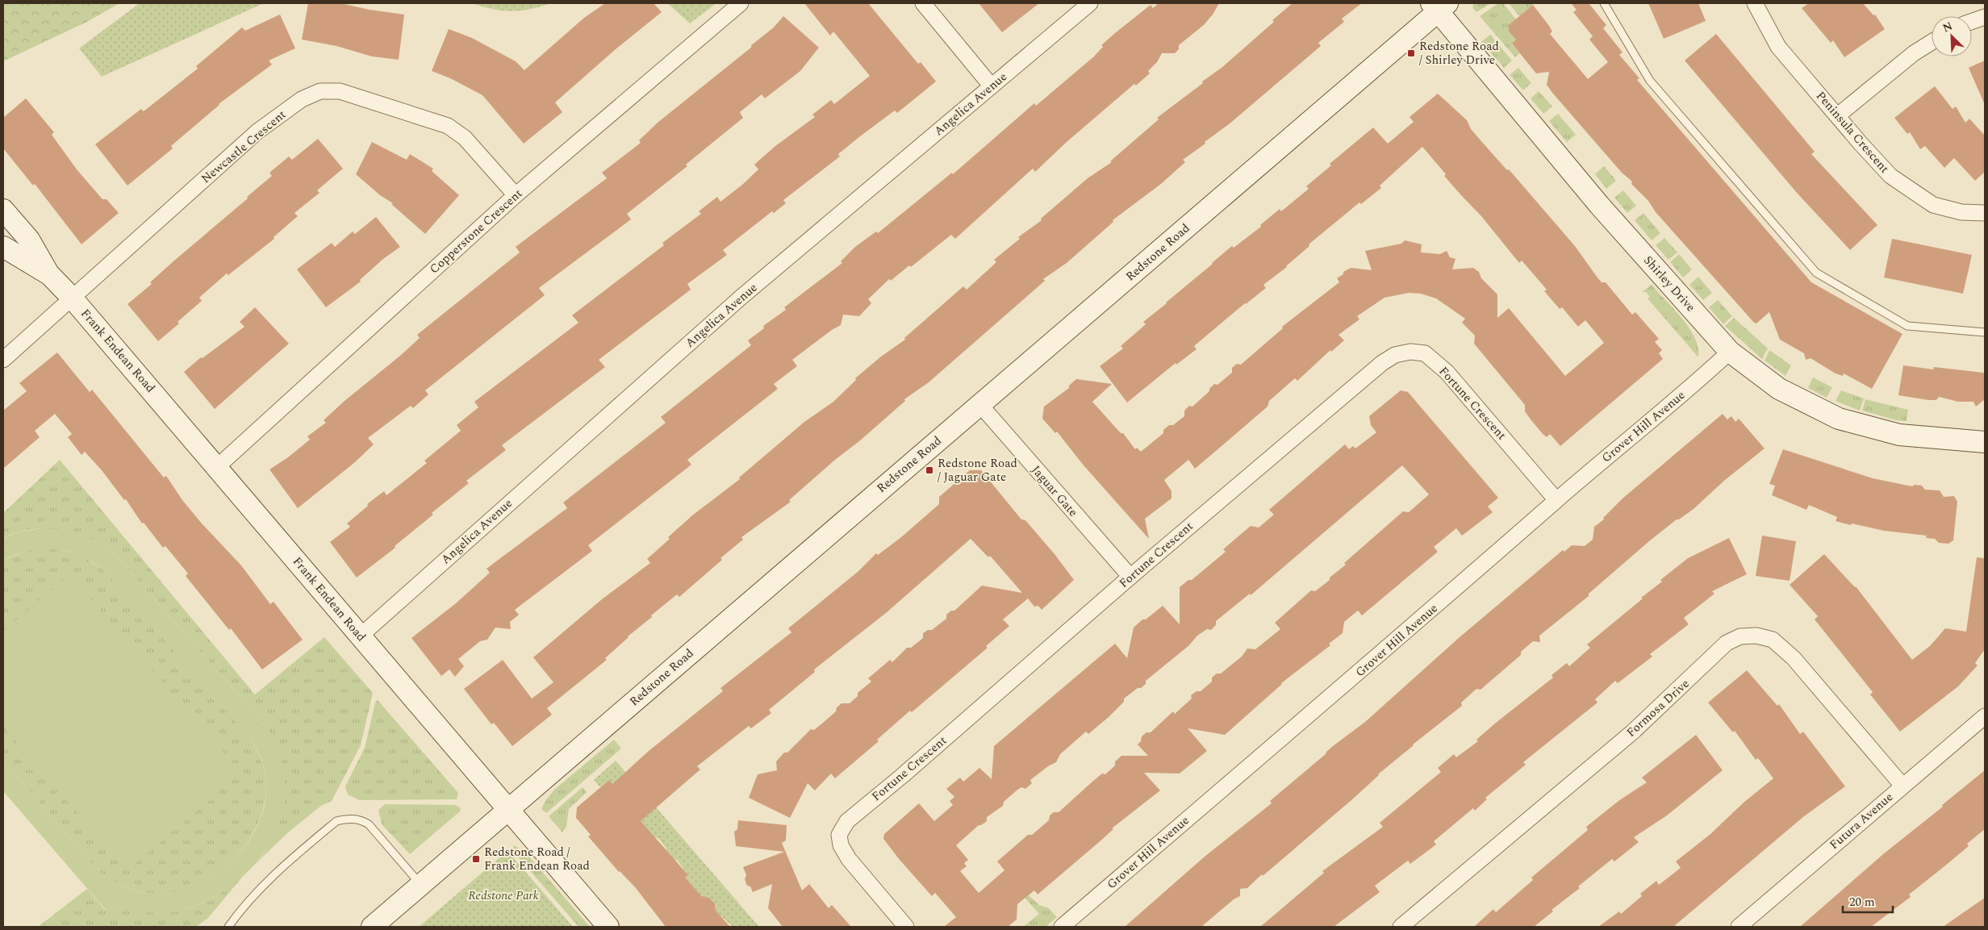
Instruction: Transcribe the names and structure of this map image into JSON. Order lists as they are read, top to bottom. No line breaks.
{"streets":{"street":["Angelica Avenue","Peninsula Crescent","Newcastle Crescent","Copperstone Crescent","Redstone Road","Shirley Drive","Frank Endean Road","Fortune Crescent","Grover Hill Avenue","Jaguar Gate","Formosa Drive","Futura Avenue"]},"crossings":[["Angelica Avenue","Frank Endean Road"],["Newcastle Crescent","Copperstone Crescent"],["Newcastle Crescent","Frank Endean Road"],["Copperstone Crescent","Frank Endean Road"],["Redstone Road","Shirley Drive"],["Redstone Road","Frank Endean Road"],["Redstone Road","Jaguar Gate"],["Shirley Drive","Grover Hill Avenue"],["Fortune Crescent","Grover Hill Avenue"],["Fortune Crescent","Jaguar Gate"],["Formosa Drive","Futura Avenue"]],"parks":["Redstone Park"],"places":{"transit":["Redstone Road / Shirley Drive","Redstone Road / Jaguar Gate","Redstone Road / Frank Endean Road"]},"scale_bar":"20 m","north":"top left"}
